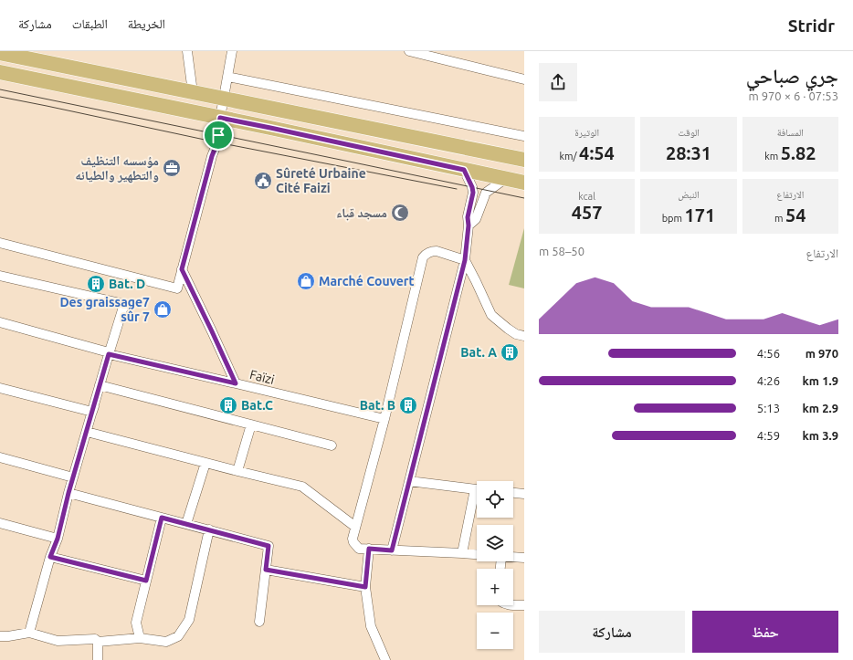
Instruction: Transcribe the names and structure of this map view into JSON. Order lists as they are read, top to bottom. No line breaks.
{"streets":{"street":["Faïzi"]},"places":{"office":["مؤسسه التنظيف والتطهير والطيانه"],"public building":["Sûreté Urbaine Cité Faizi"],"mosque":["مسجد قباء"],"shop":["Marché Couvert","Des graissage7 sûr 7"],"building":["Bat. D","Bat. A","Bat.C","Bat. B"]},"page":{"header":"Stridr","nav":["الخريطة","الطبقات","مشاركة"],"heading":["جري صباحي","07:53 · 6 × 970 m"],"stats":[["المسافة","5.82 km"],["الوقت","28:31"],["الوتيرة","4:54 /km"],["الارتفاع","54 m"],["النبض","171 bpm"],["kcal","457"]],"chart":["الارتفاع","50–58 m"],"list":[{"name":"970 m","note":"4:56"},{"name":"1.9 km","note":"4:26"},{"name":"2.9 km","note":"5:13"},{"name":"3.9 km","note":"4:59"}],"map_buttons":["+","−"],"buttons":["حفظ","مشاركة"]}}
